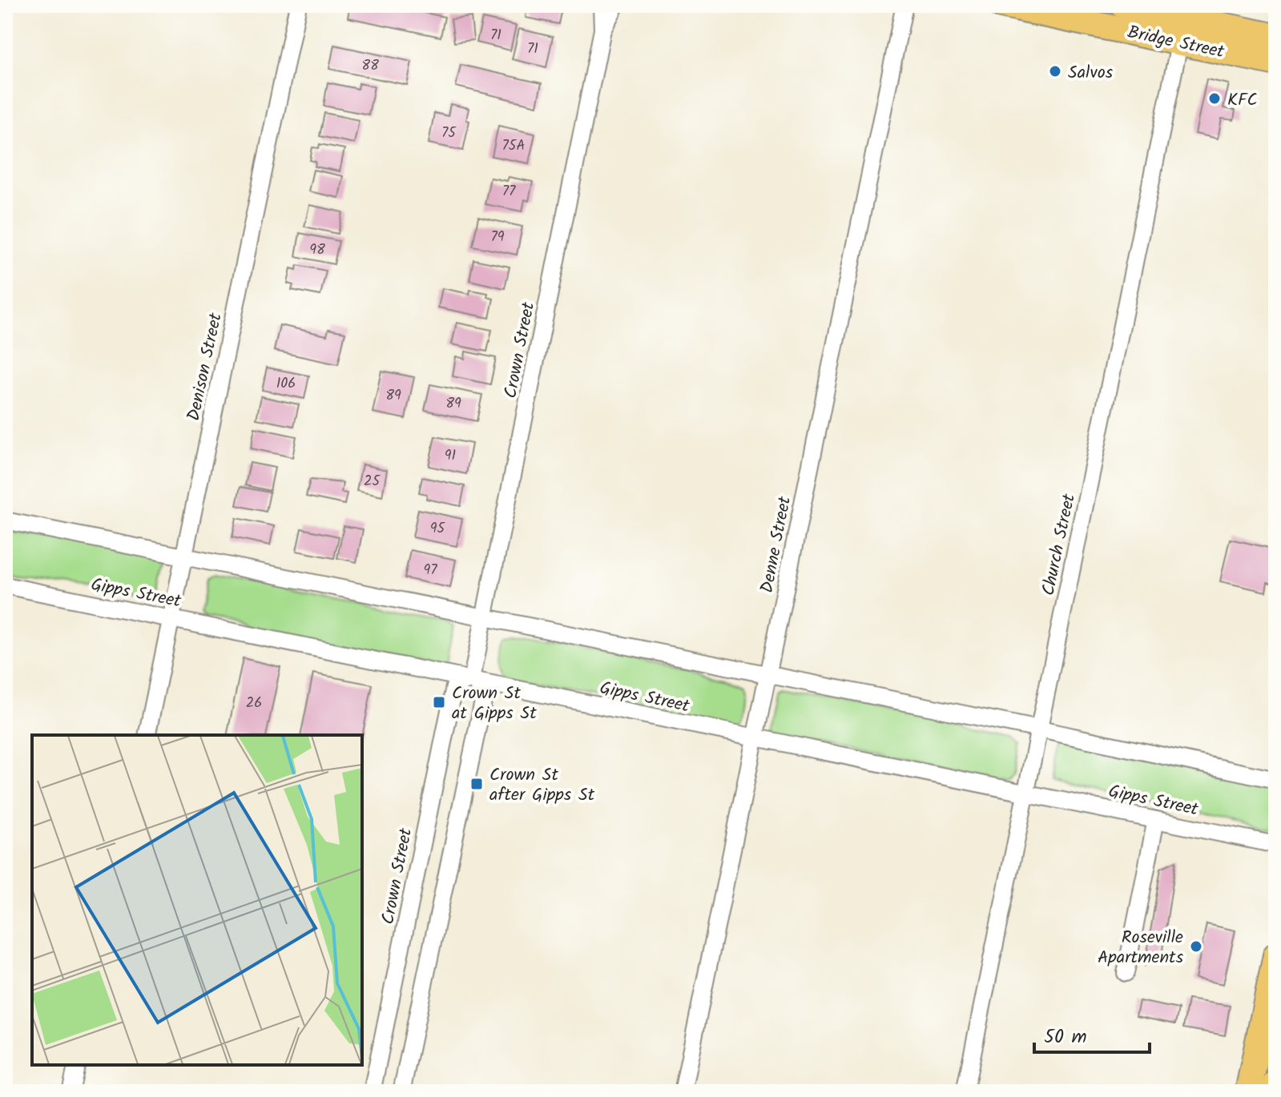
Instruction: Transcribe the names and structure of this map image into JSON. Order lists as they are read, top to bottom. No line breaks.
{"streets":{"main road":["Bridge Street"],"street":["Crown Street","Denison Street","Denne Street","Church Street","Gipps Street"]},"crossings":[["Bridge Street","Church Street"],["Crown Street","Gipps Street"],["Denison Street","Gipps Street"],["Denne Street","Gipps Street"],["Church Street","Gipps Street"]],"places":{"other":["Salvos","KFC","Roseville Apartments"],"transit":["Crown St at Gipps St","Crown St after Gipps St"]},"house_numbers":["71","71","88","75","75A","77","79","98","106","89","89","91","25","95","97","26"],"scale_bar":"50 m"}
